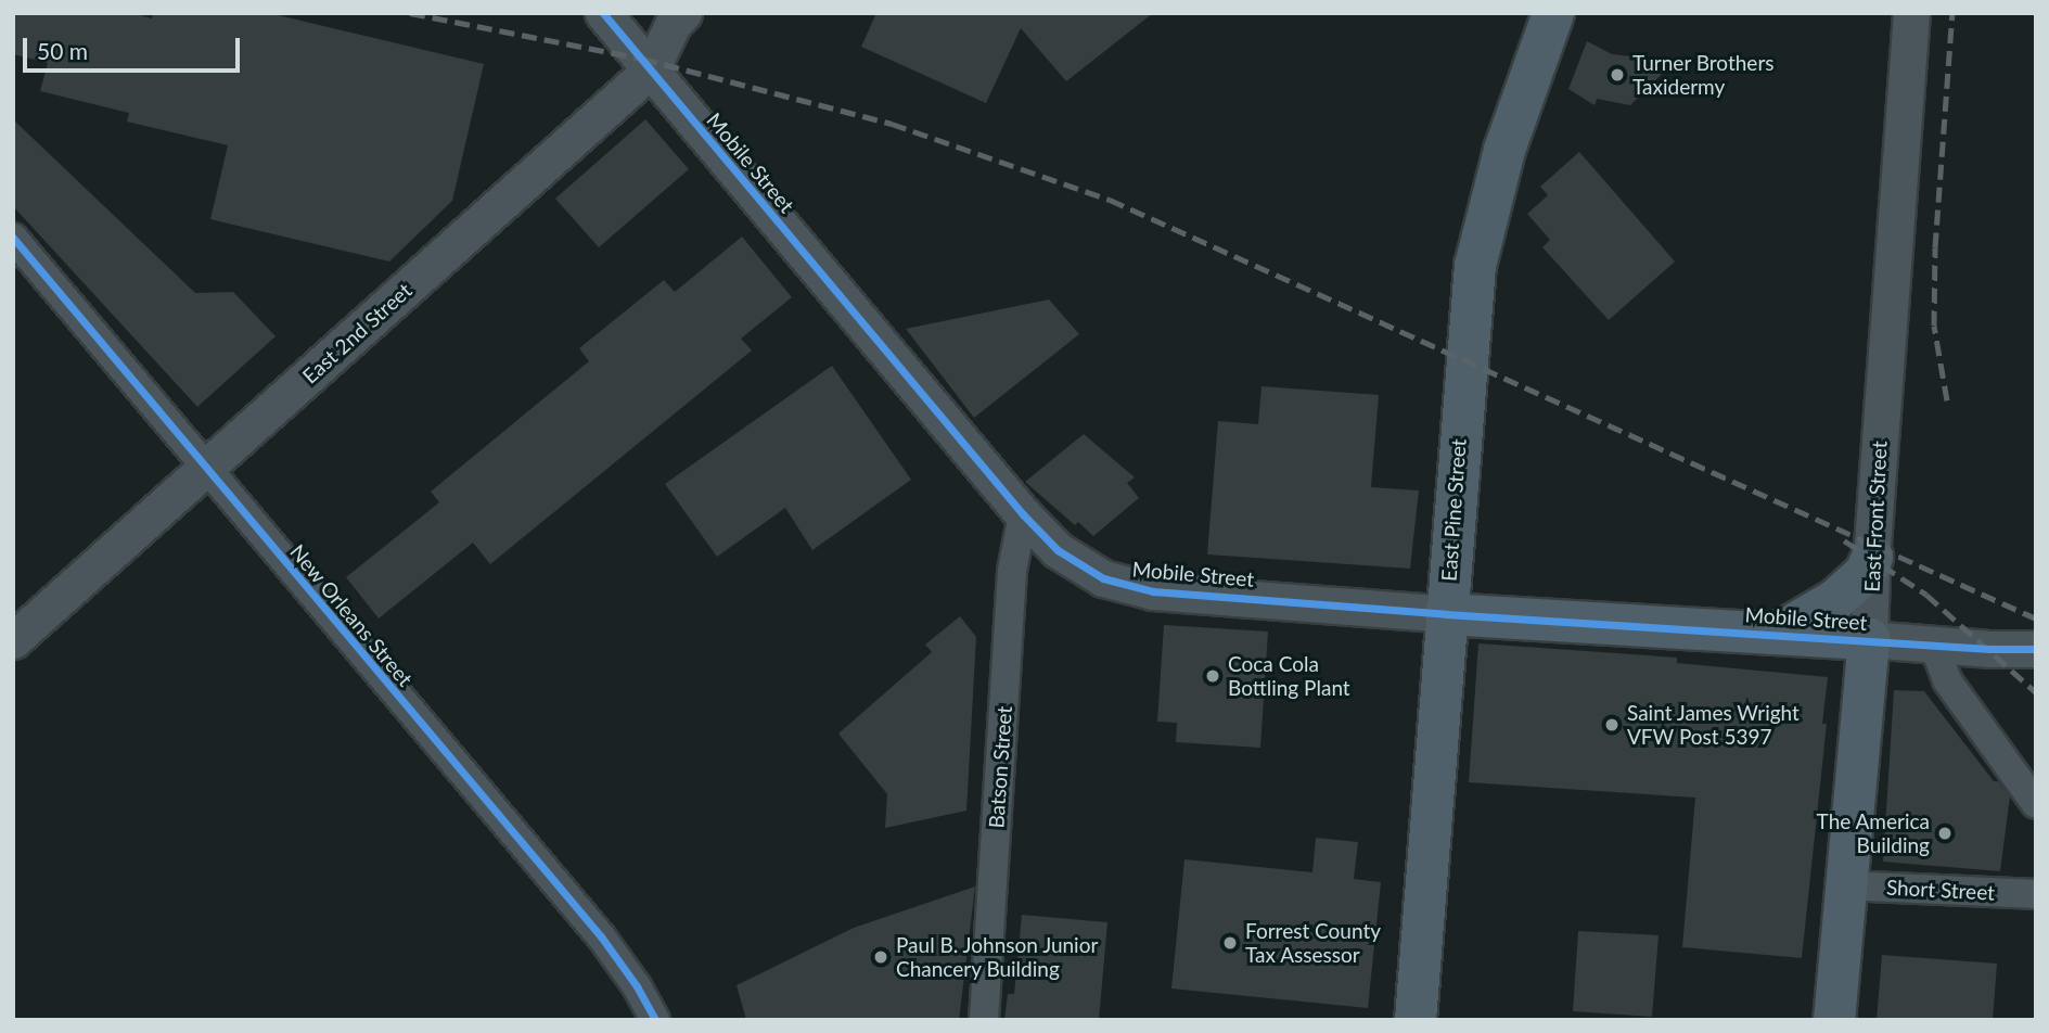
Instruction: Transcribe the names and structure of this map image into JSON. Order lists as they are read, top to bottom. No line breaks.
{"streets":{"main road":["Mobile Street","East Pine Street","East Front Street"],"street":["East 2nd Street","New Orleans Street","Batson Street","Short Street"]},"crossings":[["Mobile Street","East 2nd Street"],["Mobile Street","East Pine Street"],["Mobile Street","East Front Street"],["Mobile Street","Batson Street"],["East 2nd Street","New Orleans Street"],["East Front Street","Short Street"]],"places":["Turner Brothers Taxidermy","Coca Cola Bottling Plant","Saint James Wright VFW Post 5397","The America Building","Forrest County Tax Assessor","Paul B. Johnson Junior Chancery Building"],"scale_bar":"50 m"}
